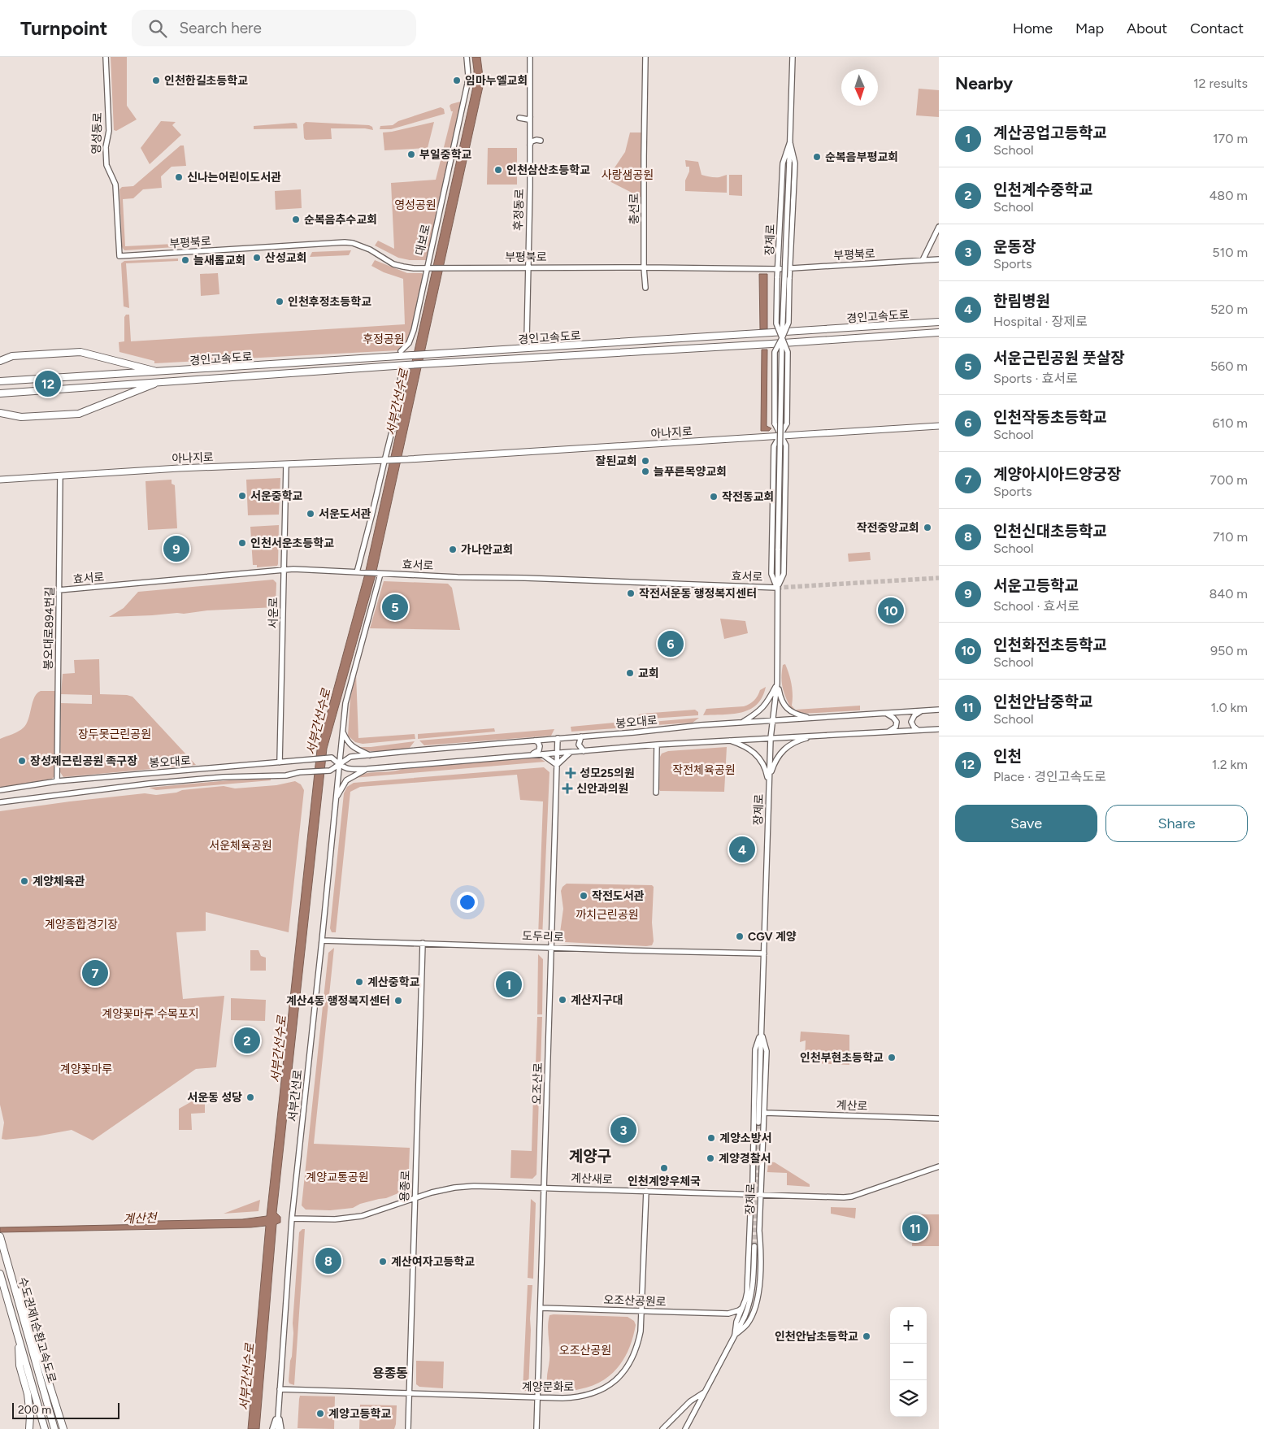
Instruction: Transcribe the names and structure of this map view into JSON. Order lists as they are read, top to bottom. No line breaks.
{"streets":{"highway":["경인고속도로","수도권제1순환고속도로"],"main road":["아나지로"],"street":["영성동로","충선로","후정동로","대보로","장제로","부평북로","효서로","서운로","봉오대로894번길","봉오대로","도두리로","오조산로","서부간선로","계산로","계산새로","용종로","오조산공원로","계양문화로"]},"crossings":[["영성동로","부평북로"],["충선로","부평북로"],["후정동로","부평북로"],["대보로","부평북로"],["장제로","부평북로"],["장제로","아나지로"],["장제로","효서로"],["장제로","봉오대로"],["장제로","도두리로"],["장제로","계산로"],["장제로","계산새로"],["아나지로","서운로"],["아나지로","봉오대로894번길"],["효서로","서운로"],["효서로","봉오대로894번길"],["효서로","서부간선로"],["서운로","봉오대로"],["봉오대로894번길","봉오대로"],["봉오대로","오조산로"],["봉오대로","서부간선로"],["도두리로","오조산로"],["도두리로","서부간선로"],["도두리로","용종로"],["오조산로","계산새로"],["오조산로","오조산공원로"],["오조산로","계양문화로"],["서부간선로","계산새로"],["서부간선로","계양문화로"],["계산새로","용종로"],["계산새로","계양문화로"],["용종로","계양문화로"],["오조산공원로","계양문화로"]],"districts":["계양구","용종동"],"water":["서부간선수로","계산천"],"parks":["사랑샘공원","영성공원","후정공원","장두못근린공원","작전체육공원","서운체육공원","까치근린공원","계양종합경기장","계양꽃마루 수목포지","계양꽃마루","계양교통공원","오조산공원"],"places":{"other":["인천한길초등학교","임마누엘교회","부일중학교","순복음부평교회","인천삼산초등학교","신나는어린이도서관","순복음추수교회","산성교회","늘새롬교회","인천후정초등학교","잘된교회","늘푸른목양교회","서운중학교","작전동교회","서운도서관","작전중앙교회","인천서운초등학교","가나안교회","작전서운동 행정복지센터","교회","장성제근린공원 족구장","계양체육관","작전도서관","CGV 계양","계산중학교","계산지구대","계산4동 행정복지센터","인천부현초등학교","서운동 성당","계양소방서","계양경찰서","인천계양우체국","계산여자고등학교","인천안남초등학교","계양고등학교"],"health":["성모25의원","신안과의원"]},"scale_bar":"200 m","north":"bottom","page":{"header":"Turnpoint","search":"Search here","nav":["Home","Map","About","Contact"],"heading":["Nearby","12 results"],"list":[{"mark":"1","name":"계산공업고등학교","note":"School","value":"170 m"},{"mark":"2","name":"인천계수중학교","note":"School","value":"480 m"},{"mark":"3","name":"운동장","note":"Sports","value":"510 m"},{"mark":"4","name":"한림병원","note":"Hospital · 장제로","value":"520 m"},{"mark":"5","name":"서운근린공원 풋살장","note":"Sports · 효서로","value":"560 m"},{"mark":"6","name":"인천작동초등학교","note":"School","value":"610 m"},{"mark":"7","name":"계양아시아드양궁장","note":"Sports","value":"700 m"},{"mark":"8","name":"인천신대초등학교","note":"School","value":"710 m"},{"mark":"9","name":"서운고등학교","note":"School · 효서로","value":"840 m"},{"mark":"10","name":"인천화전초등학교","note":"School","value":"950 m"},{"mark":"11","name":"인천안남중학교","note":"School","value":"1.0 km"},{"mark":"12","name":"인천","note":"Place · 경인고속도로","value":"1.2 km"}],"pins":["12","9","5","10","6","4","7","1","2","3","11","8"],"buttons":["Save","Share"],"map_buttons":["+","−"],"scale":"200 m"}}
